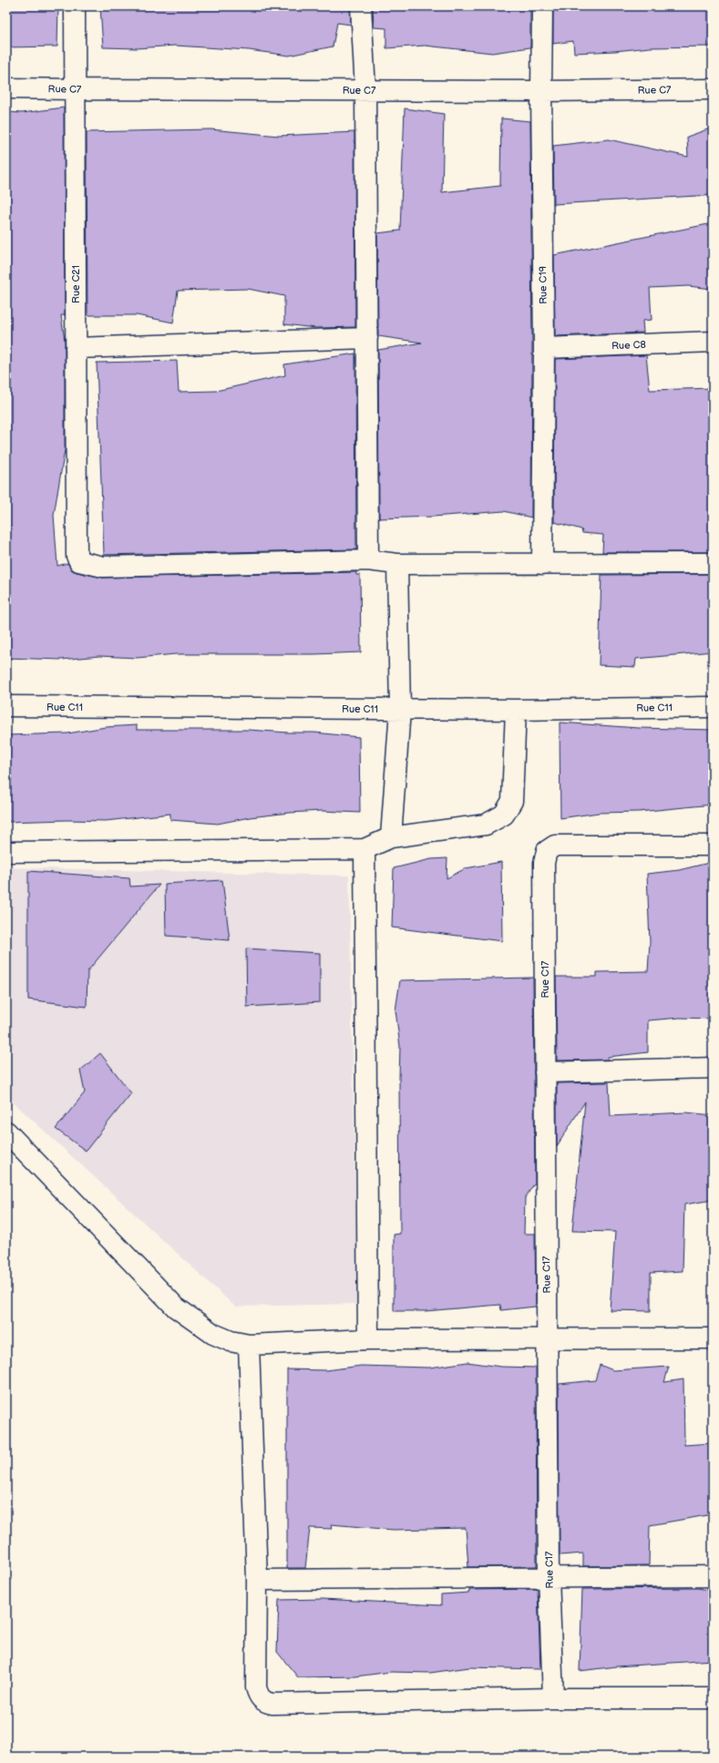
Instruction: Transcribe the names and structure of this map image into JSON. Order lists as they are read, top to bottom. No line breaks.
{"streets":{"street":["Rue C7","Rue C21","Rue C19","Rue C8","Rue C11","Rue C17"]},"crossings":[["Rue C7","Rue C21"],["Rue C7","Rue C19"],["Rue C19","Rue C8"]]}
